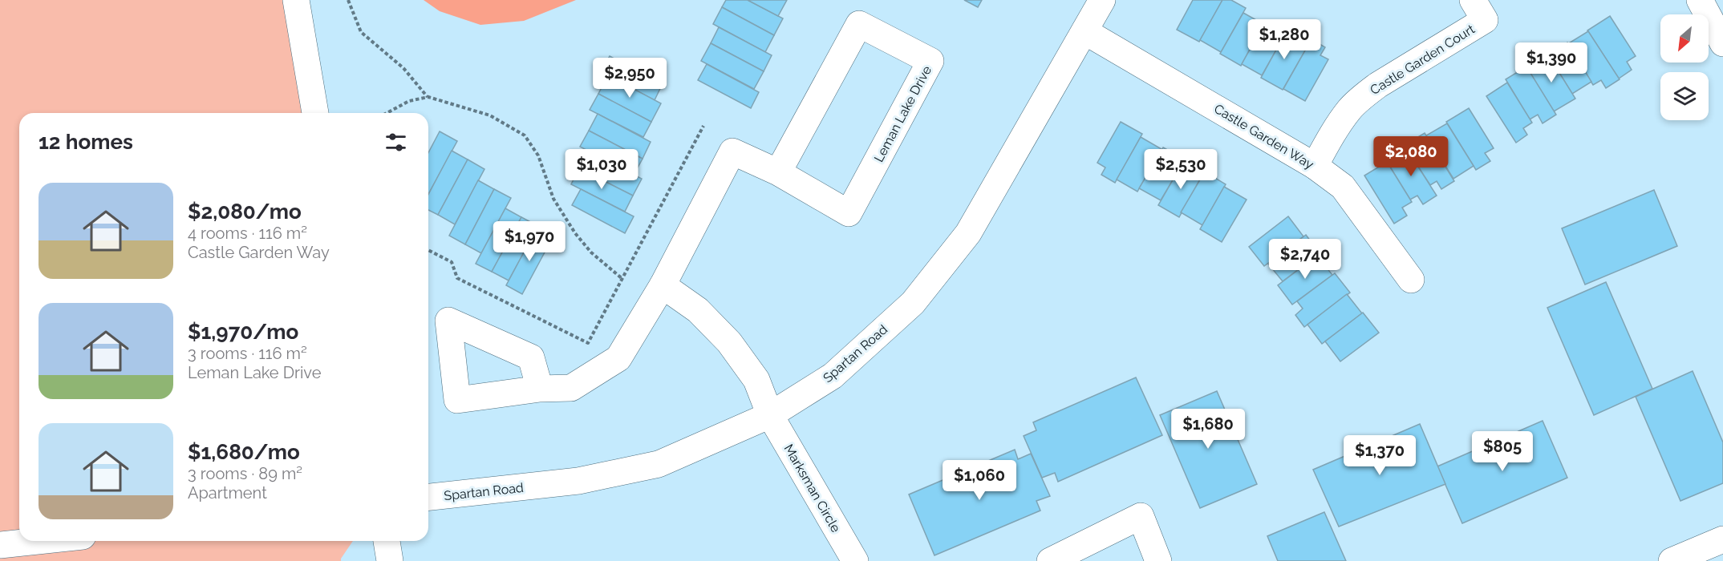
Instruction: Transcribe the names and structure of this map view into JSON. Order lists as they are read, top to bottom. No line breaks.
{"streets":{"street":["Castle Garden Court","Leman Lake Drive","Castle Garden Way","Spartan Road","Marksman Circle"]},"crossings":[["Castle Garden Court","Castle Garden Way"],["Castle Garden Way","Spartan Road"],["Spartan Road","Marksman Circle"]],"north":"bottom left","page":{"price":["$1,280","$1,390","$2,950","$2,080","$1,030","$2,530","$1,970","$2,740","$1,680","$805","$1,370","$1,060"],"heading":"12 homes","list":[{"name":"$2,080/mo","note":"4 rooms · 116 m² · Castle Garden Way"},{"name":"$1,970/mo","note":"3 rooms · 116 m² · Leman Lake Drive"},{"name":"$1,680/mo","note":"3 rooms · 89 m² · Apartment"}]}}
